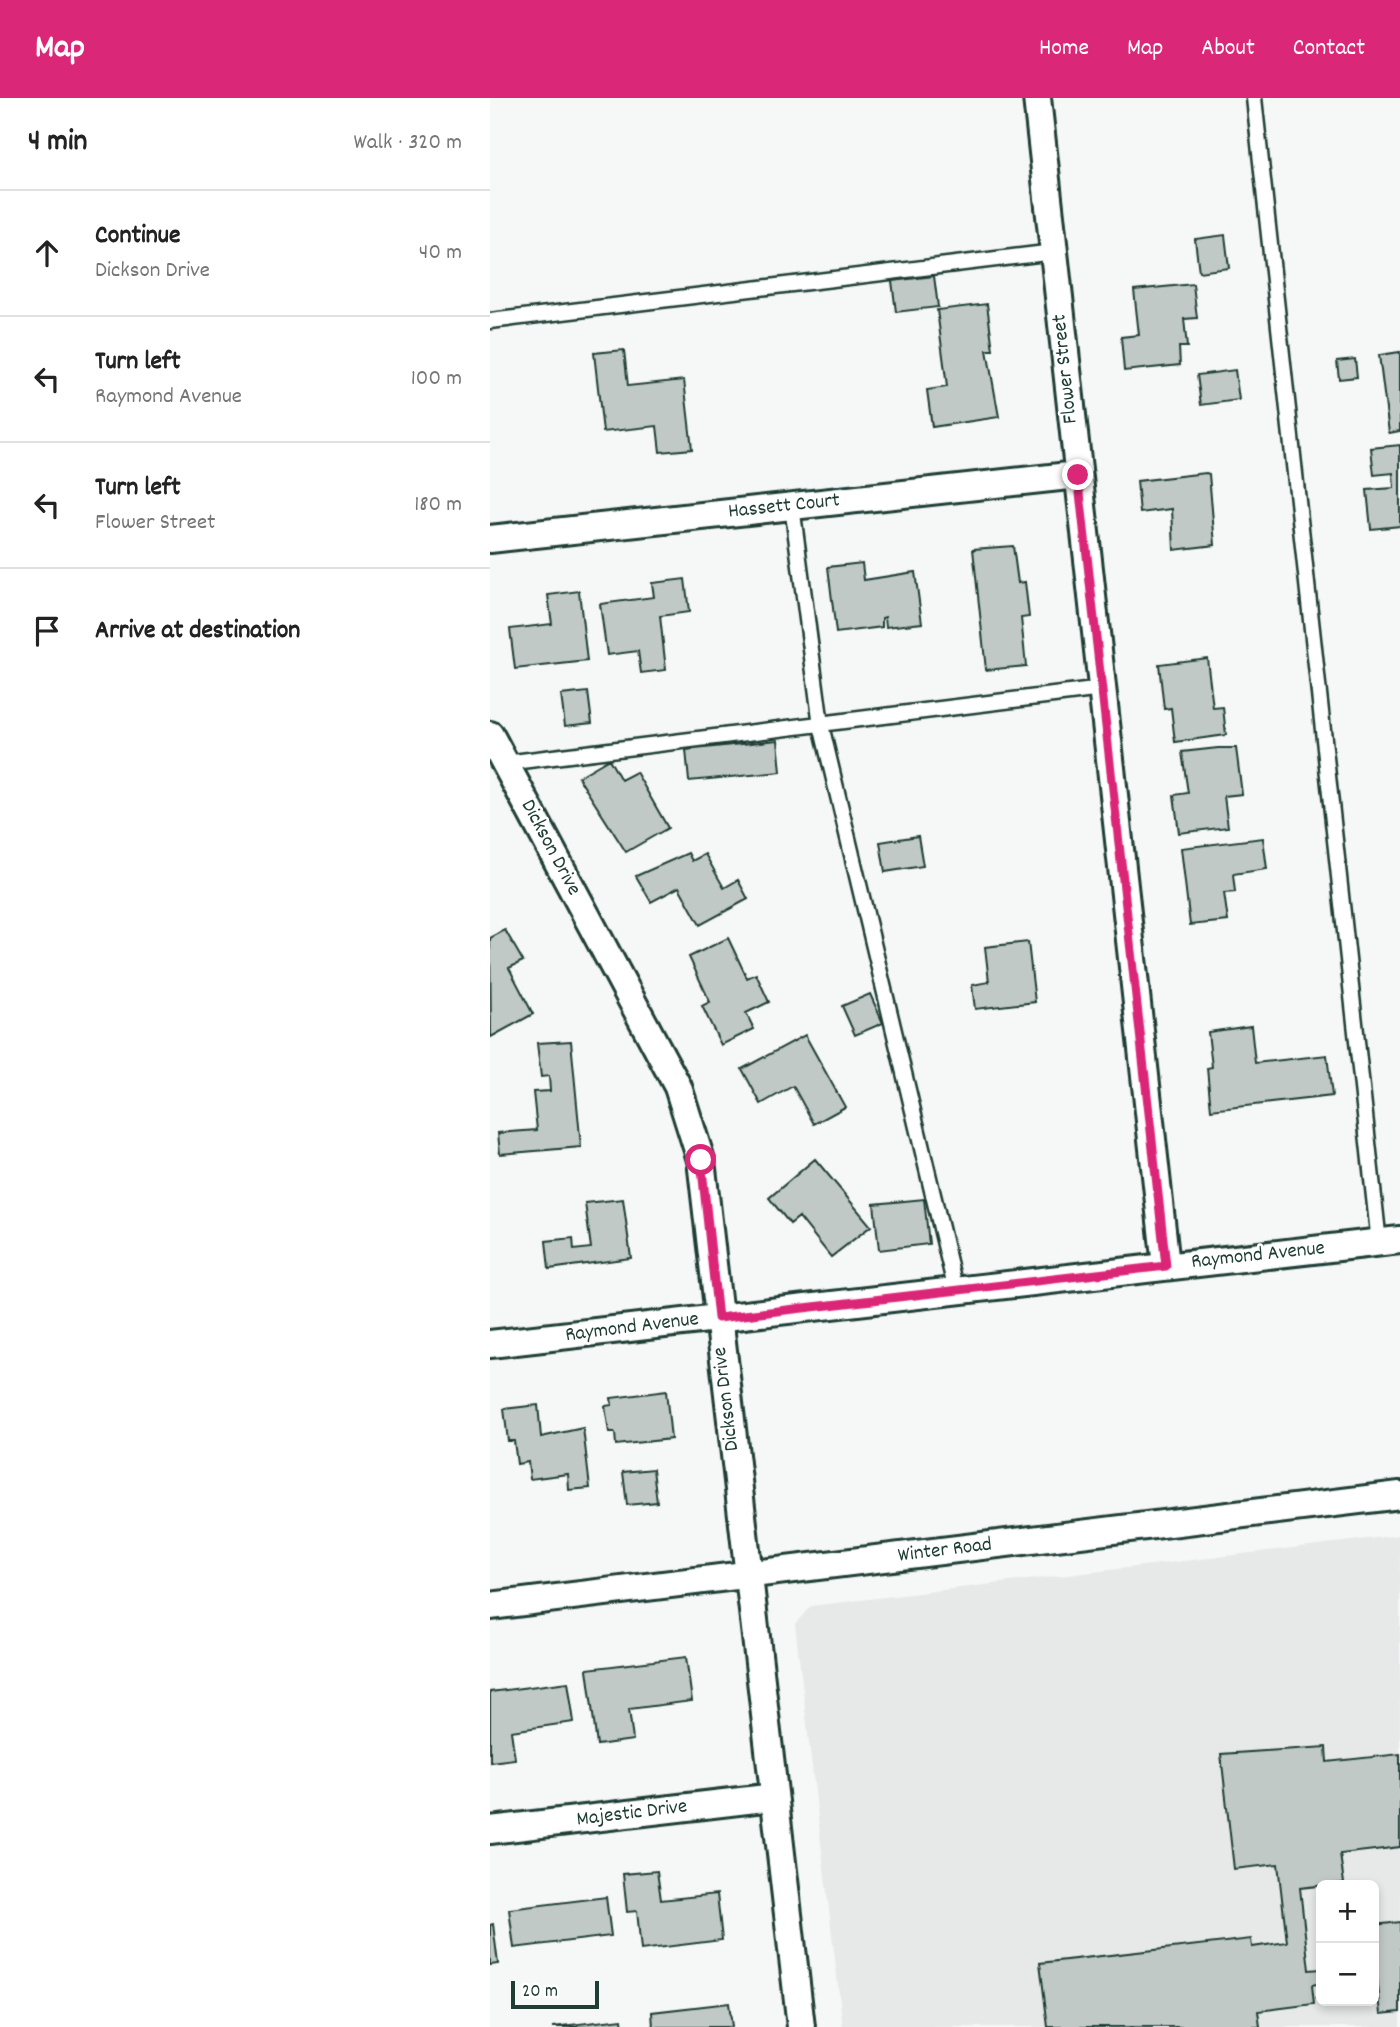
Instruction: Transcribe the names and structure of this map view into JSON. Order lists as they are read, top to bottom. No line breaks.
{"streets":{"street":["Flower Street","Hassett Court","Dickson Drive","Raymond Avenue","Winter Road","Majestic Drive"]},"crossings":[["Flower Street","Hassett Court"],["Flower Street","Raymond Avenue"],["Dickson Drive","Raymond Avenue"],["Dickson Drive","Winter Road"],["Dickson Drive","Majestic Drive"]],"scale_bar":"20 m","page":{"header":"Map","nav":["Home","Map","About","Contact"],"heading":["4 min","Walk · 320 m"],"list":[["Continue","Dickson Drive","40 m"],["Turn left","Raymond Avenue","100 m"],["Turn left","Flower Street","180 m"],"Arrive at destination"],"map_buttons":["+","−"],"scale":"20 m"}}
